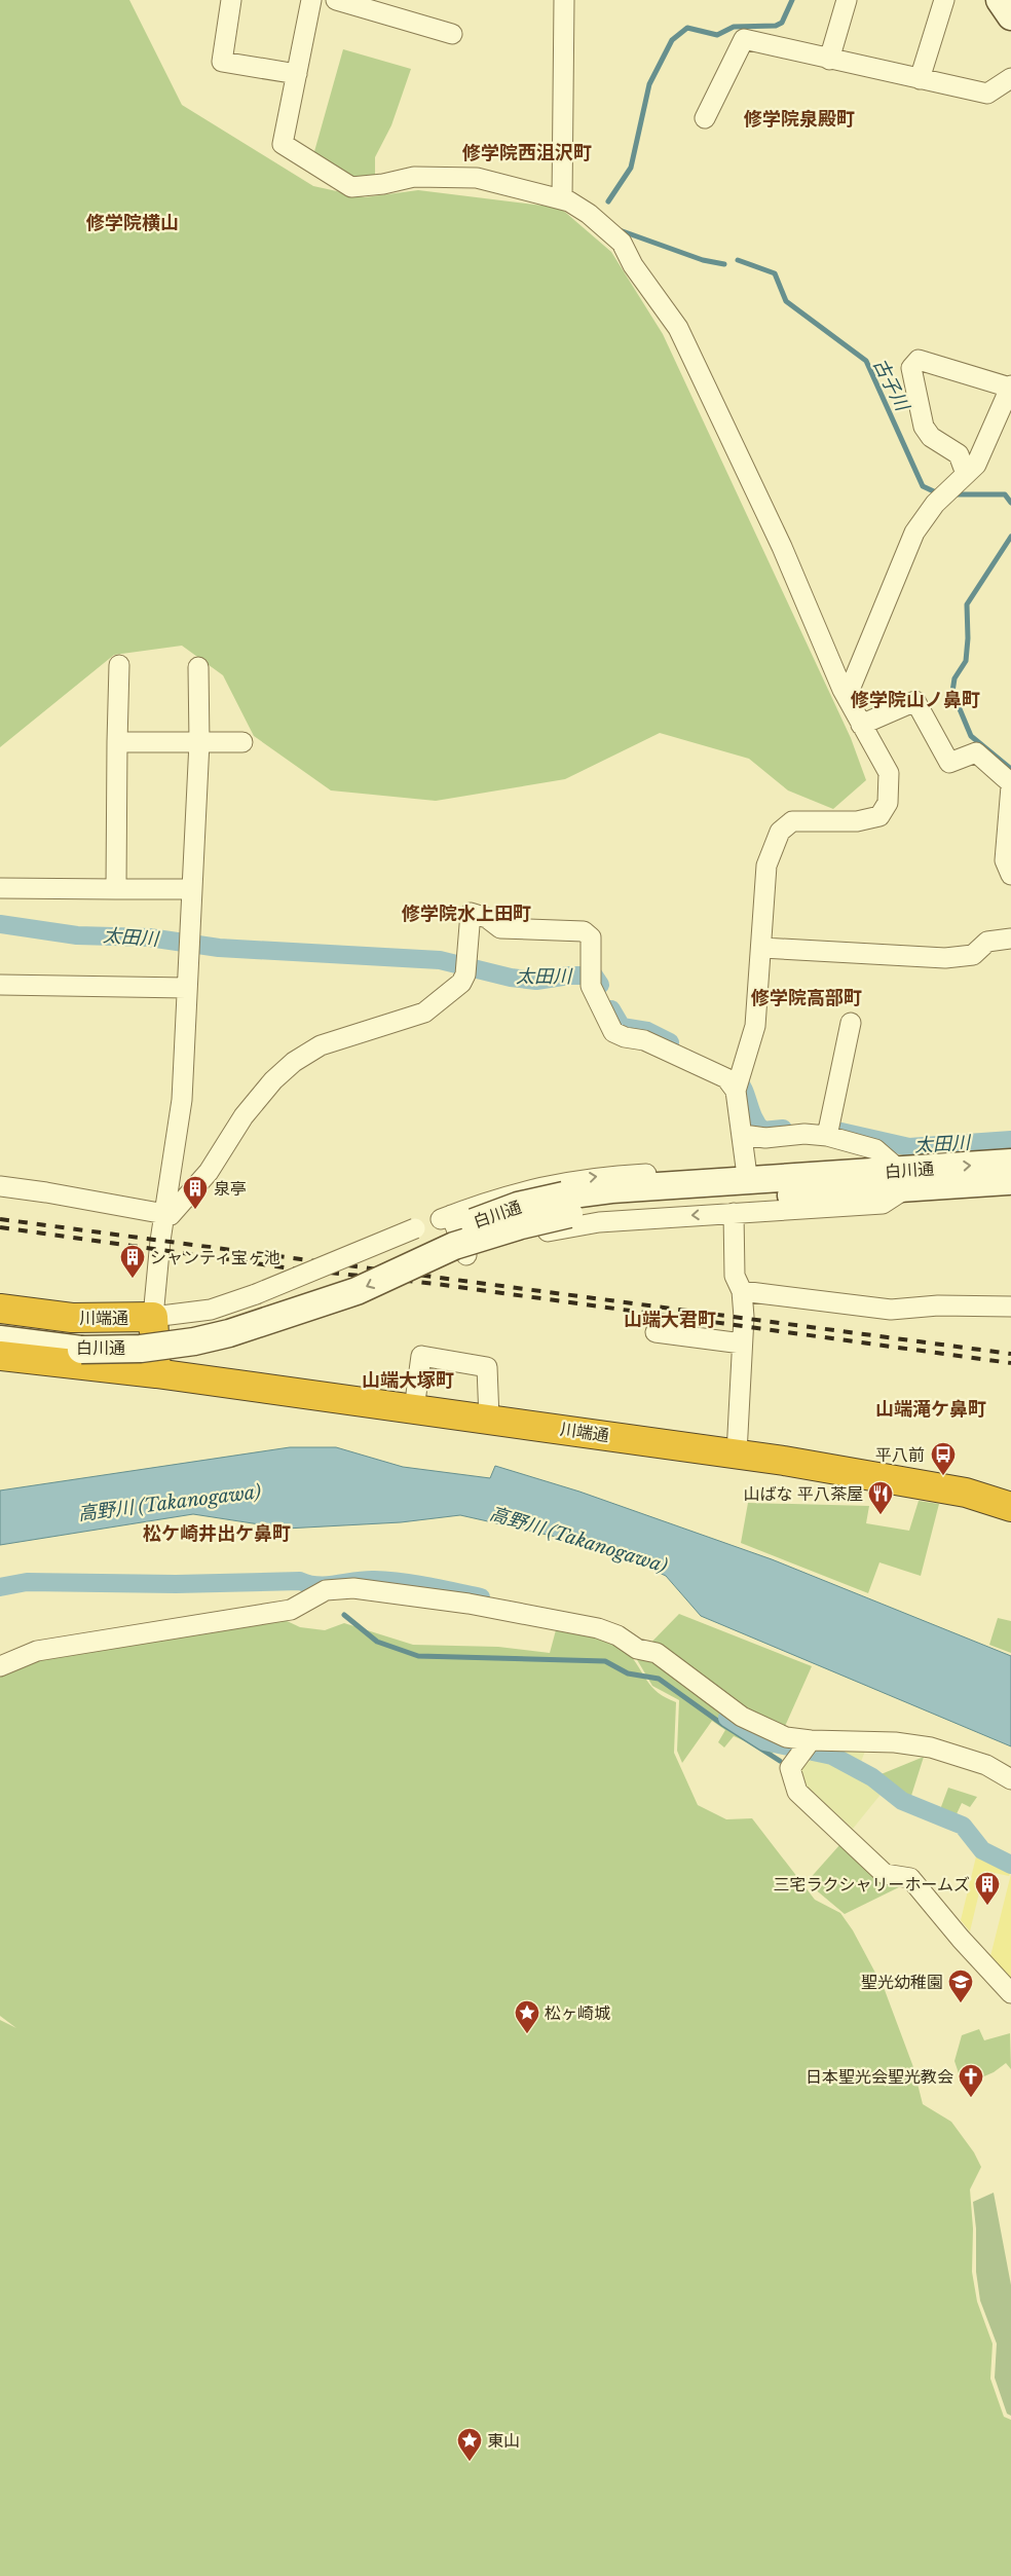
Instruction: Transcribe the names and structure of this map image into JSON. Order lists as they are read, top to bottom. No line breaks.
{"streets":{"highway":["川端通"],"street":["白川通"]},"districts":["修学院泉殿町","修学院西沮沢町","修学院横山","修学院山ノ鼻町","修学院水上田町","修学院高部町","山端大君町","山端大塚町","山端滝ケ鼻町","松ケ崎井出ケ鼻町"],"water":["古子川","太田川","高野川 (Takanogawa)"],"places":{"building":["泉亭","シャンティ宝ヶ池","三宅ラクシャリーホームズ"],"bus stop":["平八前"],"restaurant":["山ばな 平八茶屋"],"school or university":["聖光幼稚園"],"place":["松ヶ崎城","東山"],"church":["日本聖光会聖光教会"]}}
